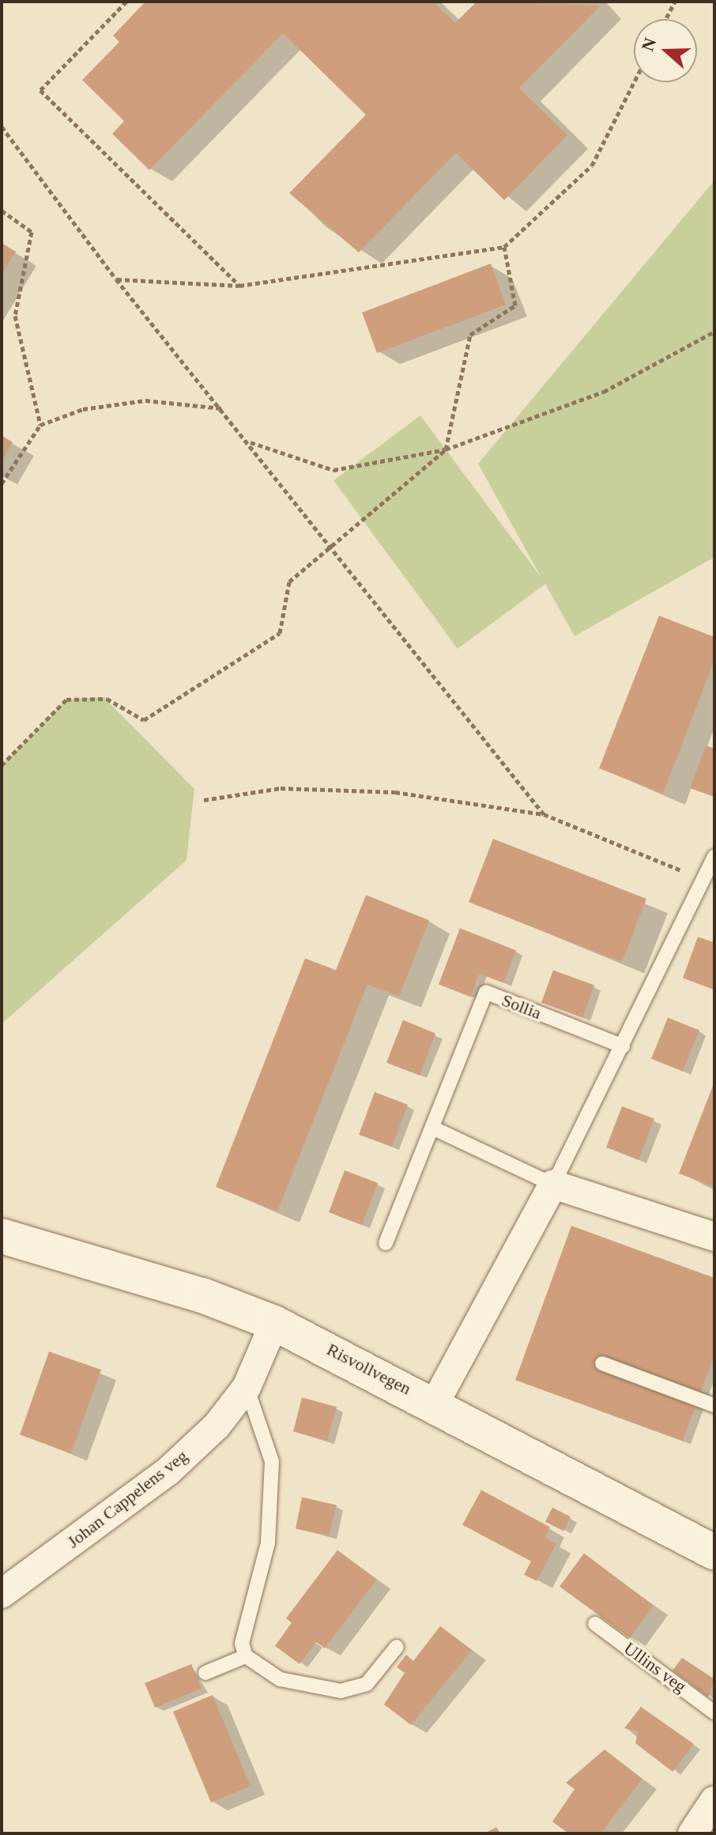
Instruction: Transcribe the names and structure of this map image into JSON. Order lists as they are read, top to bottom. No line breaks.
{"streets":{"street":["Risvollvegen","Johan Cappelens veg"],"lane":["Sollia","Ullins veg"]},"crossings":[["Risvollvegen","Johan Cappelens veg"]],"north":"left"}
